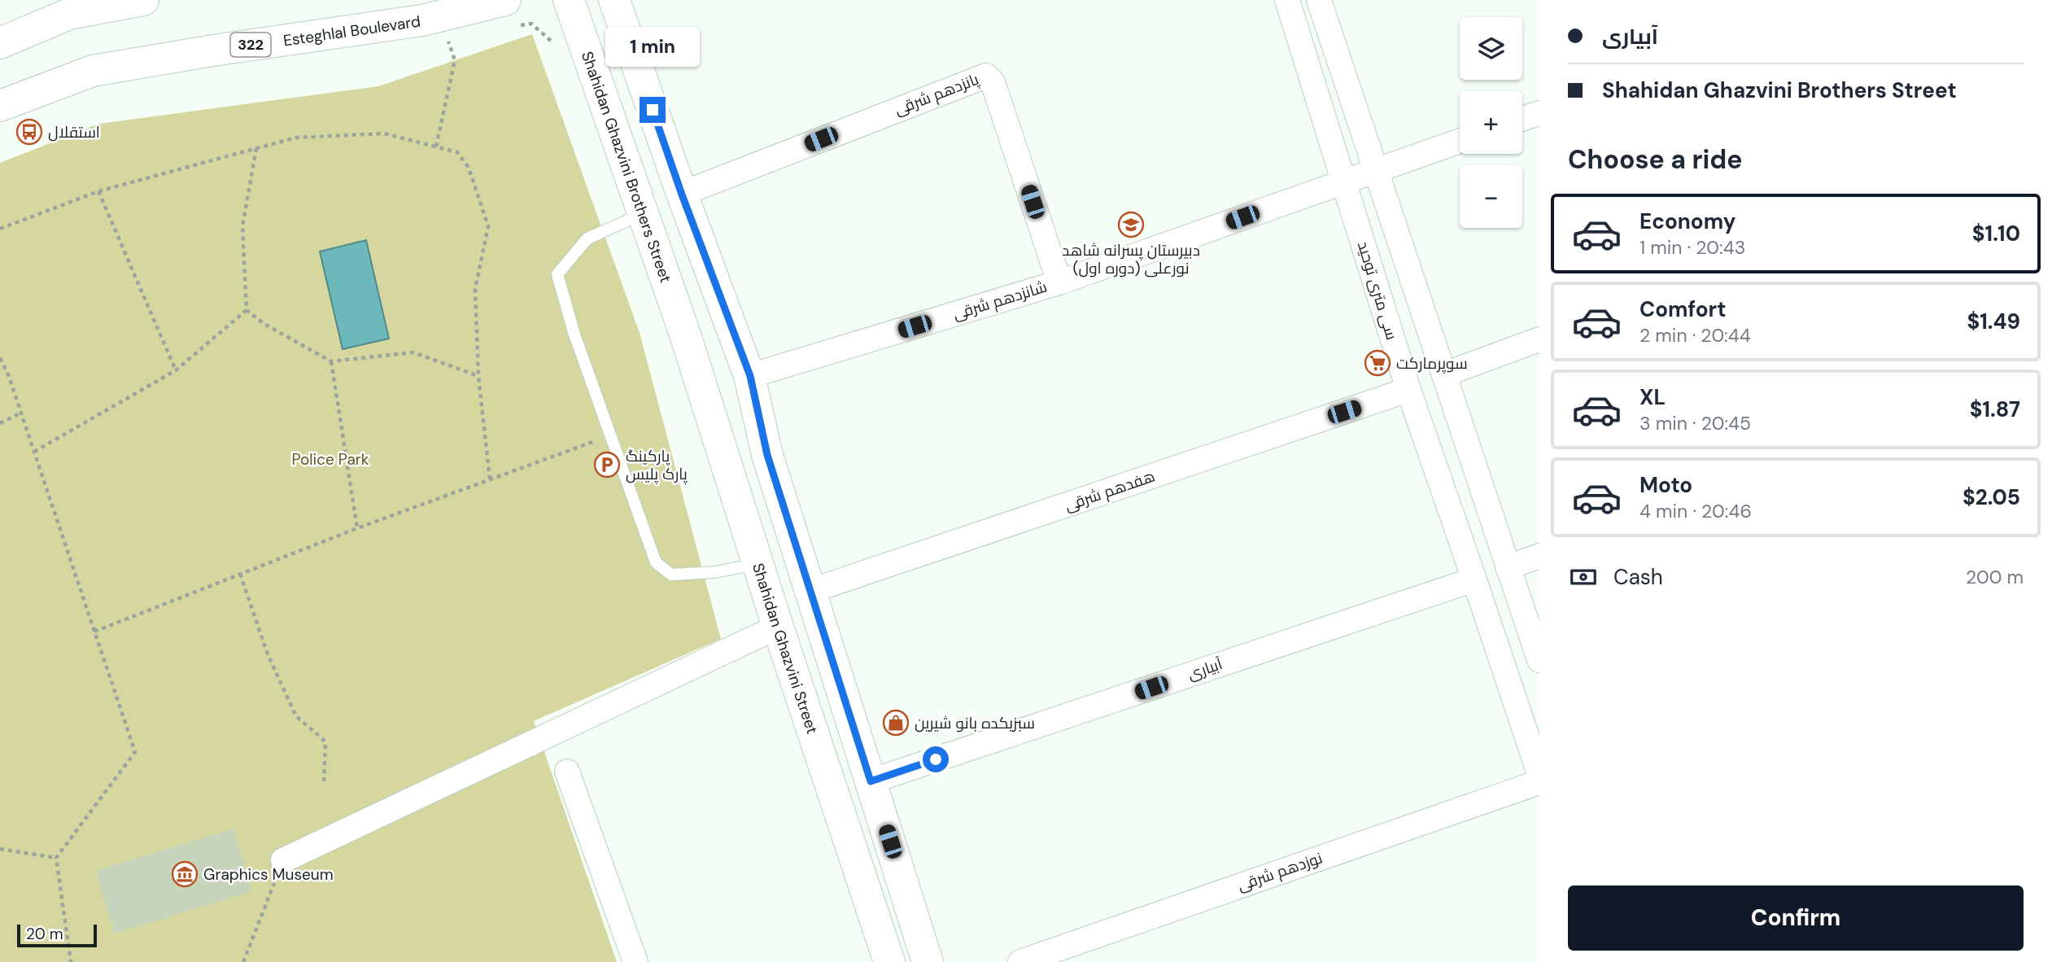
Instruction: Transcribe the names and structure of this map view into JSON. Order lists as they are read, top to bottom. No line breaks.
{"streets":{"main road":["Esteghlal Boulevard","322","Shahidan Ghazvini Brothers Street","Shahidan Ghazvini Street"],"street":["پانزدهم شرقی","سی متری توحید","شانزدهم شرقی","هفدهم شرقی","آبیاری","نوزدهم شرقی"]},"crossings":[["پانزدهم شرقی","شانزدهم شرقی"],["Shahidan Ghazvini Brothers Street","Shahidan Ghazvini Street"],["سی متری توحید","شانزدهم شرقی"],["سی متری توحید","هفدهم شرقی"],["سی متری توحید","آبیاری"]],"parks":["Police Park"],"places":{"bus stop":["استقلال"],"school or university":["دبیرستان پسرانه شاهد نورعلی (دوره اول)"],"supermarket":["سوپرمارکت"],"parking":["پارکینگ پارک پلیس"],"shop":["سبزیکده بانو شیرین"],"museum":["Graphics Museum"]},"scale_bar":"20 m","page":{"banner":["آبیاری","Shahidan Ghazvini Brothers Street"],"map_buttons":["+","−"],"bubble":"1 min","heading":"Choose a ride","list":[{"name":"Economy","note":"1 min · 20:43","value":"$1.10"},{"name":"Comfort","note":"2 min · 20:44","value":"$1.49"},{"name":"XL","note":"3 min · 20:45","value":"$1.87"},{"name":"Moto","note":"4 min · 20:46","value":"$2.05"}],"pay":["Cash","200 m"],"buttons":"Confirm","scale":"20 m"}}
